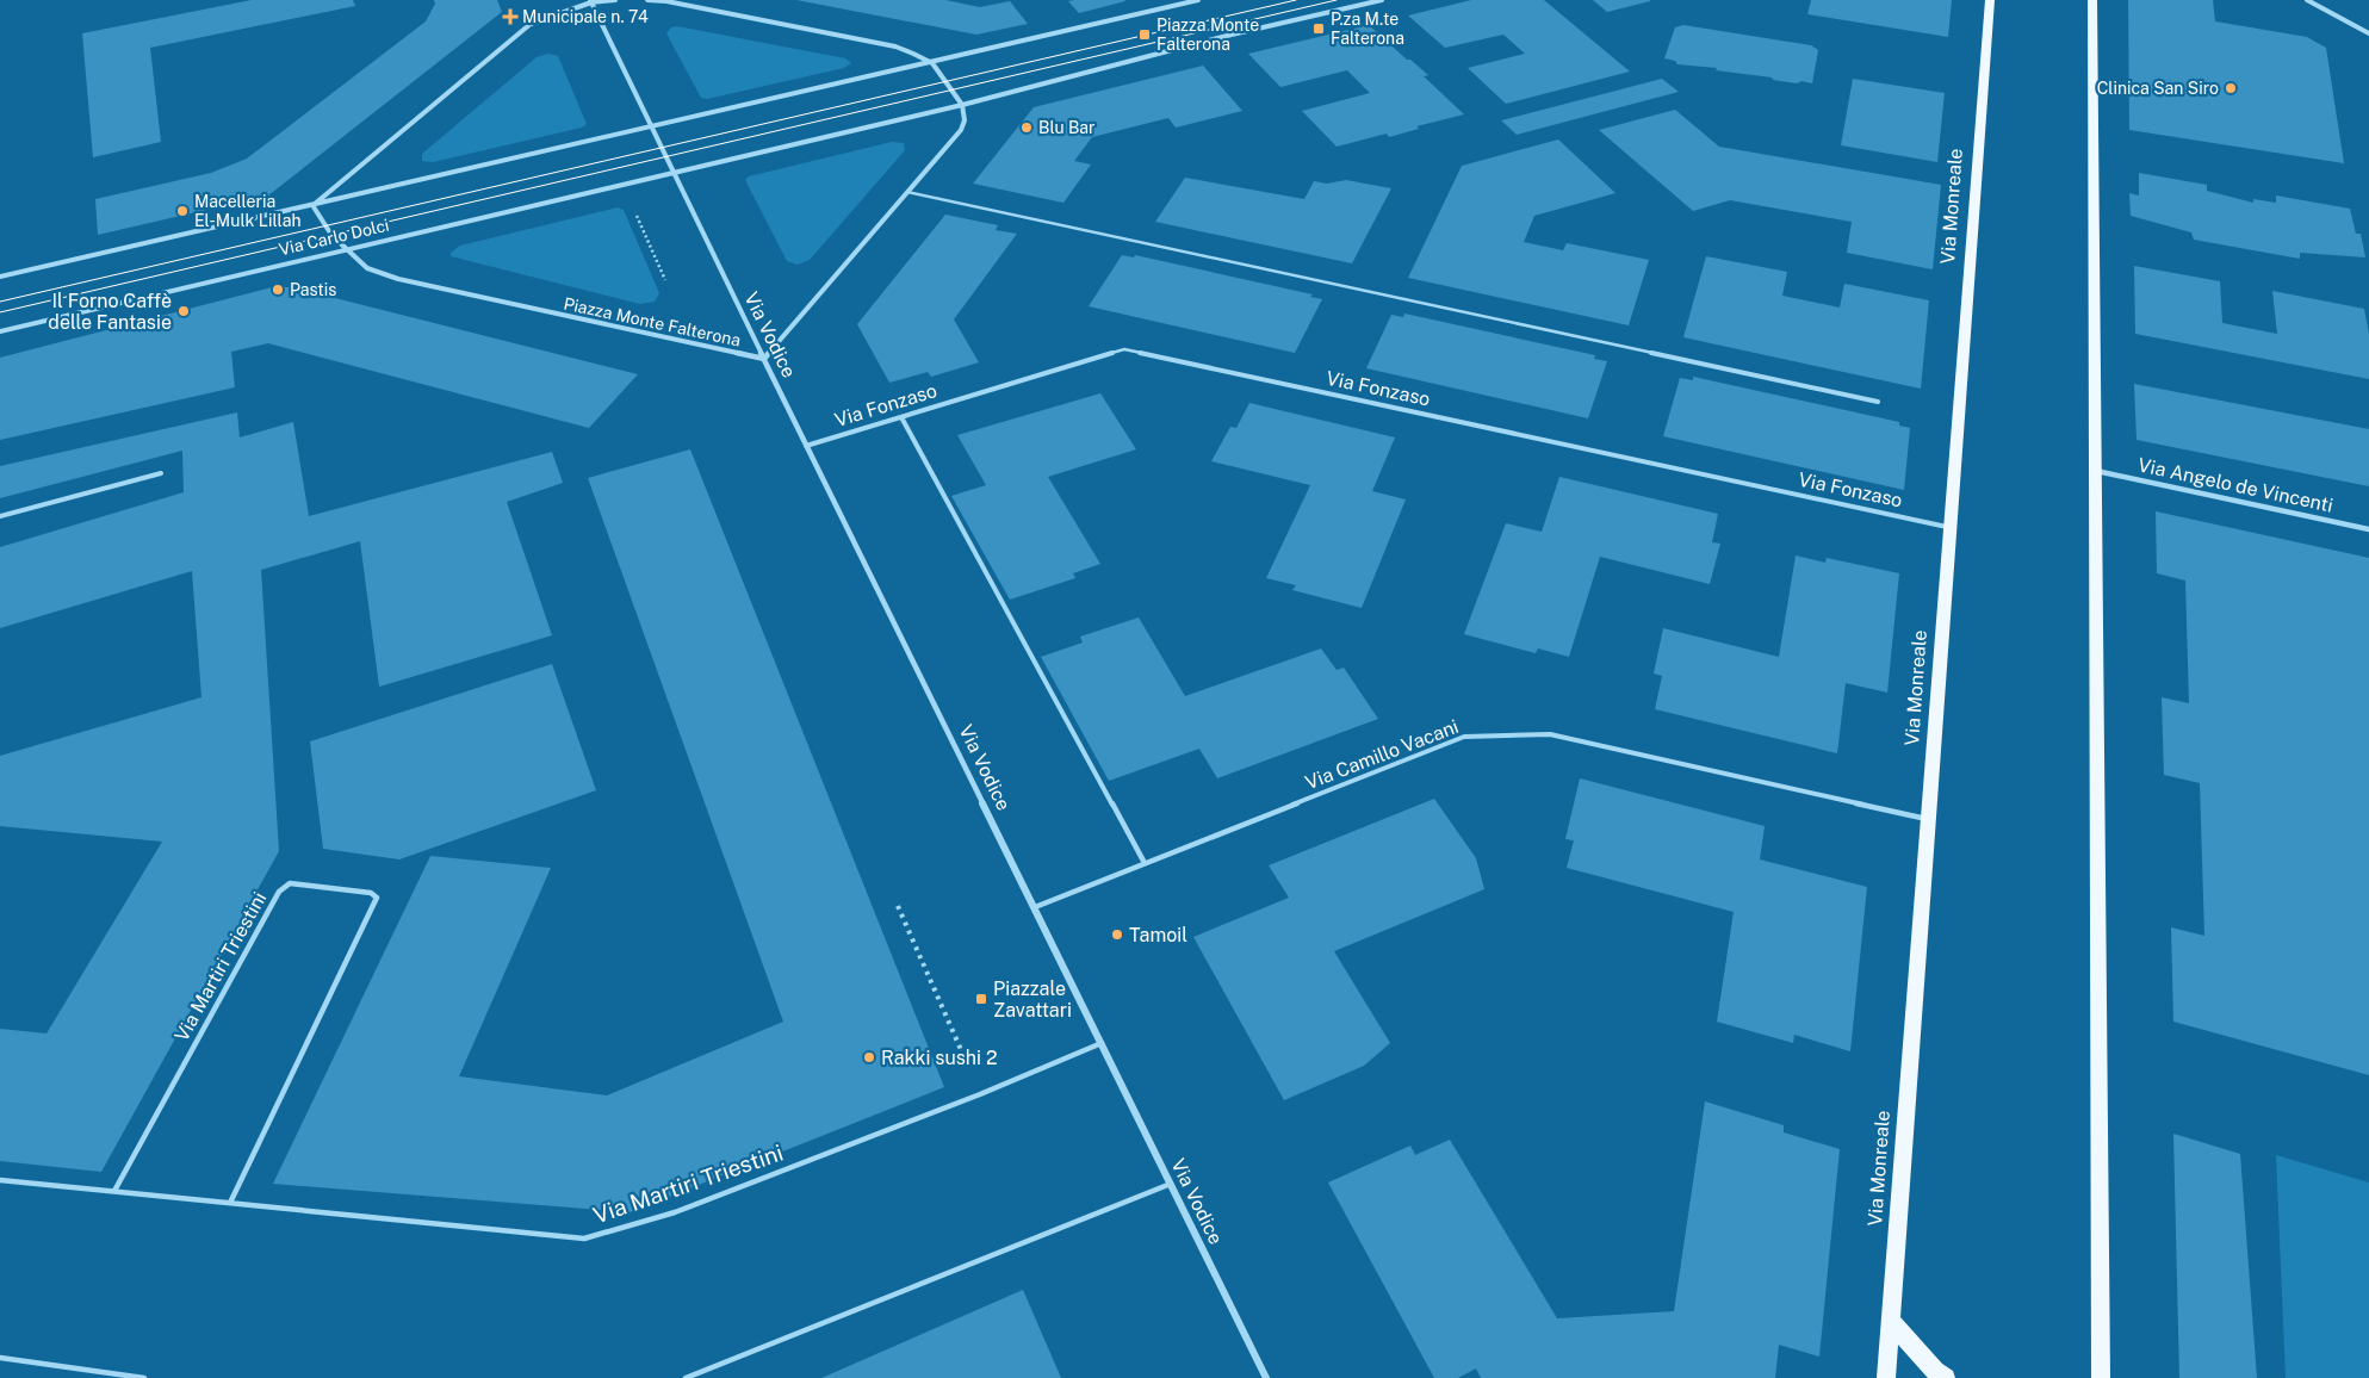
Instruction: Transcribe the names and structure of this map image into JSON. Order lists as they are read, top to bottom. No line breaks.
{"streets":{"main road":["Via Monreale"],"street":["Via Carlo Dolci","Piazza Monte Falterona","Via Vodice","Via Angelo de Vincenti"],"lane":["Via Fonzaso","Via Camillo Vacani","Via Martiri Triestini"]},"crossings":[["Via Monreale","Via Fonzaso"],["Via Monreale","Via Camillo Vacani"],["Via Carlo Dolci","Piazza Monte Falterona"],["Via Carlo Dolci","Via Vodice"],["Piazza Monte Falterona","Via Vodice"],["Via Vodice","Via Fonzaso"],["Via Vodice","Via Camillo Vacani"],["Via Vodice","Via Martiri Triestini"]],"places":{"health":["Municipale n. 74"],"transit":["P.za M.te Falterona","Piazza Monte Falterona","Piazzale Zavattari"],"other":["Clinica San Siro","Blu Bar","Macelleria El-Mulk Lillah","Pastis","Il Forno Caffè delle Fantasie","Tamoil","Rakki sushi 2"]}}
